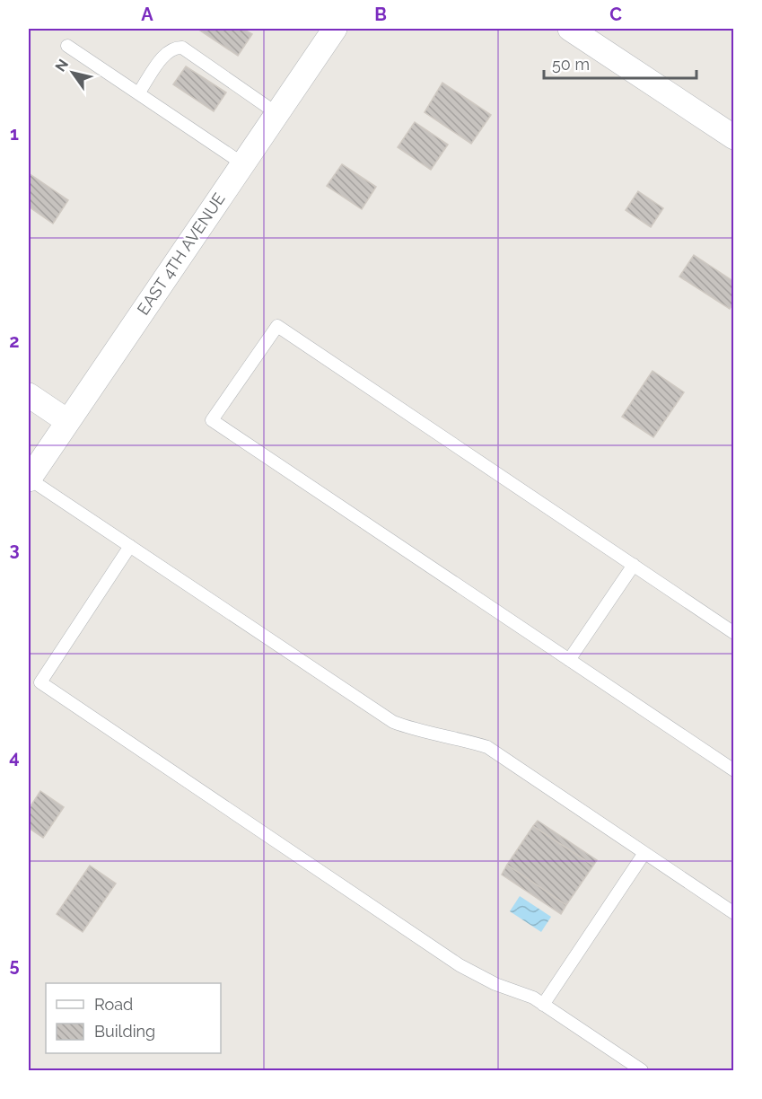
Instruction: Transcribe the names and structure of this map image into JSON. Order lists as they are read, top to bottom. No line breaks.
{"streets":{"street":["EAST 4TH AVENUE"]},"legend":["Road","Building"],"scale_bar":"50 m","north":"top left","grid":{"columns":["A","B","C"],"rows":["1","2","3","4","5"]}}
